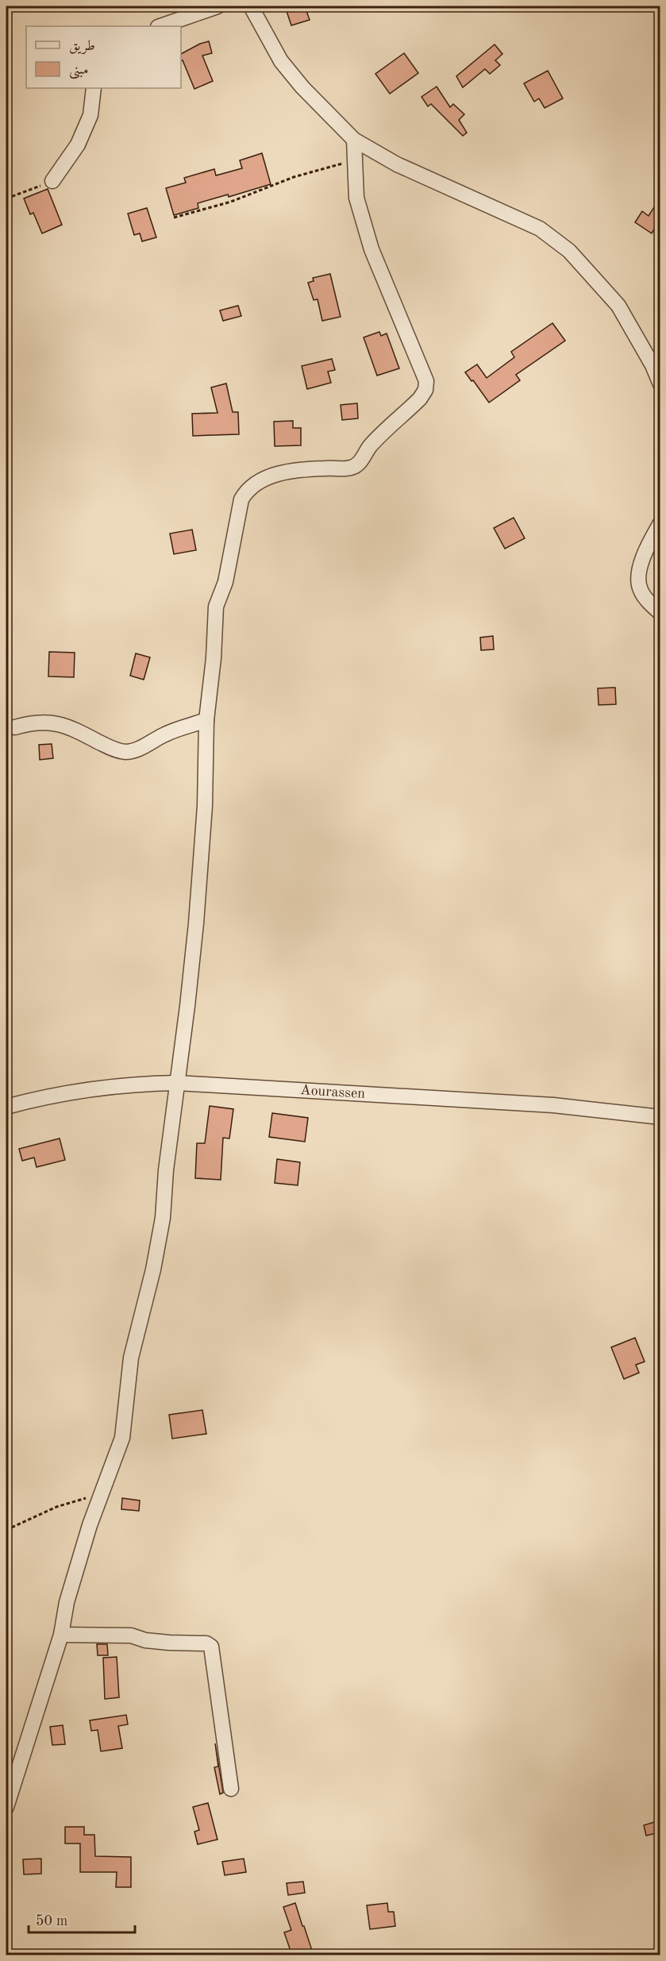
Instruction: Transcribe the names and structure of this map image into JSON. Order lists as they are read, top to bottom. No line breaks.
{"streets":{"street":["Aourassen"]},"legend":["طريق","مبنى"],"scale_bar":"50 m"}
